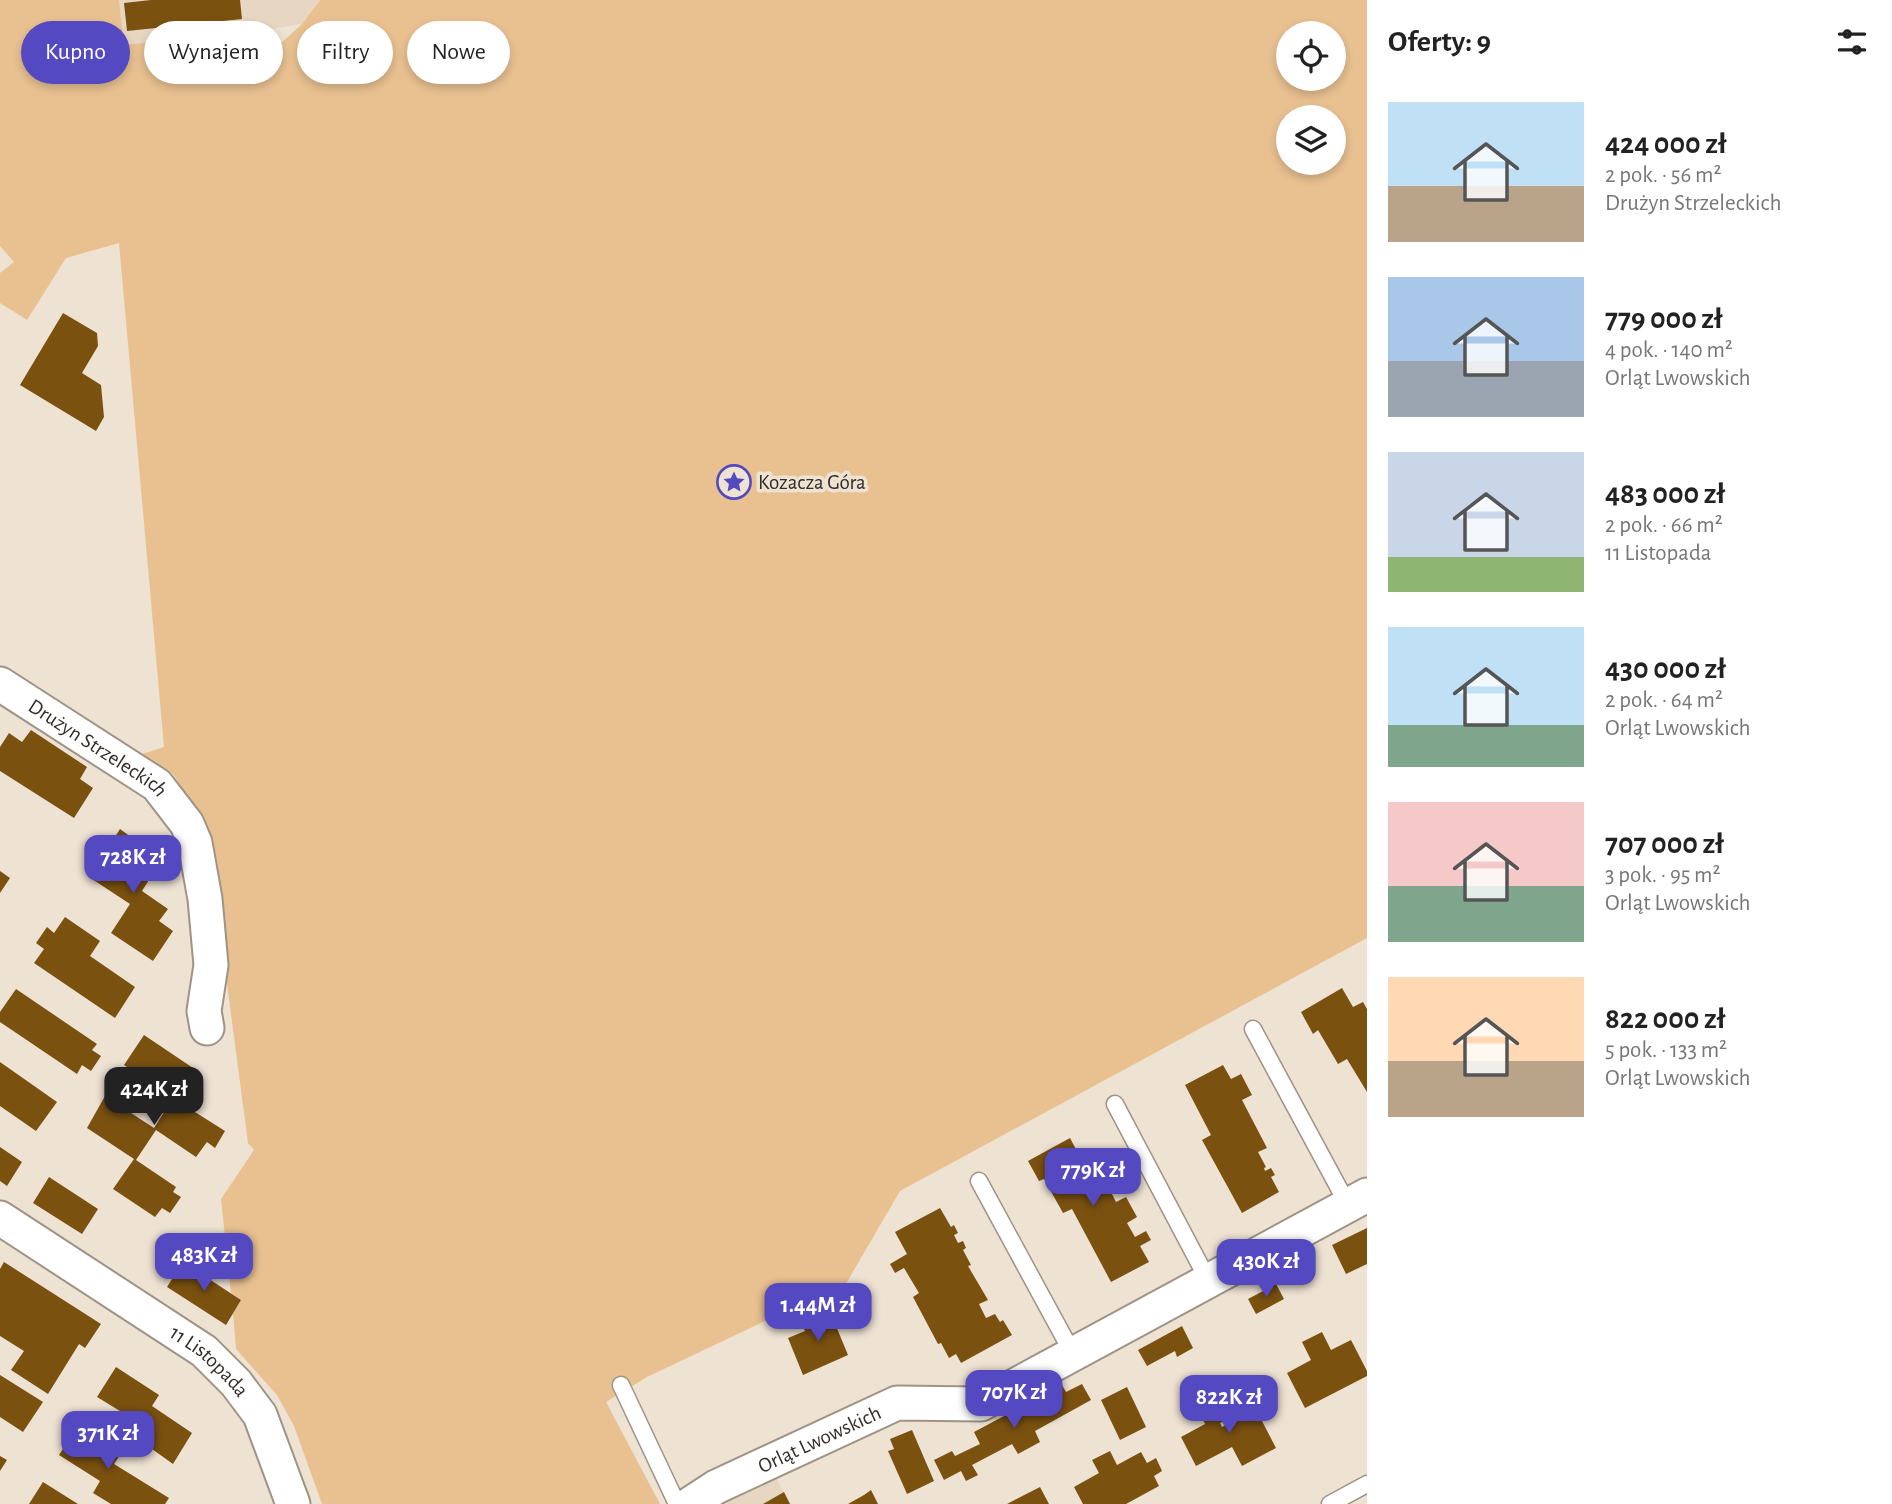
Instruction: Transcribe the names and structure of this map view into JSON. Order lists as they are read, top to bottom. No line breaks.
{"streets":{"street":["Drużyn Strzeleckich","11 Listopada","Orląt Lwowskich"]},"places":{"place":["Kozacza Góra"]},"page":{"heading":"Oferty: 9","chip":["Kupno","Wynajem","Filtry","Nowe"],"list":[{"name":"424 000 zł","note":"2 pok. · 56 m² · Drużyn Strzeleckich"},{"name":"779 000 zł","note":"4 pok. · 140 m² · Orląt Lwowskich"},{"name":"483 000 zł","note":"2 pok. · 66 m² · 11 Listopada"},{"name":"430 000 zł","note":"2 pok. · 64 m² · Orląt Lwowskich"},{"name":"707 000 zł","note":"3 pok. · 95 m² · Orląt Lwowskich"},{"name":"822 000 zł","note":"5 pok. · 133 m² · Orląt Lwowskich"}],"price":["728K zł","424K zł","779K zł","483K zł","430K zł","1.44M zł","707K zł","822K zł","371K zł"]}}
